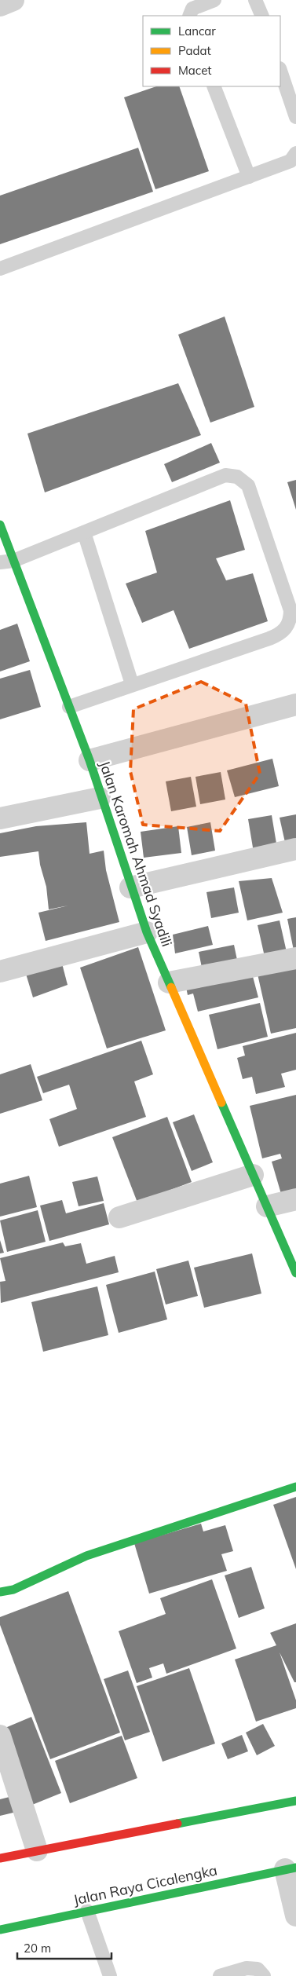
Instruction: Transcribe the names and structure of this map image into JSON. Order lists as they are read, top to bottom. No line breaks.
{"streets":{"main road":["Jalan Karomah Ahmad Syadili","Jalan Raya Cicalengka"]},"legend":["Lancar","Padat","Macet"],"scale_bar":"20 m"}
